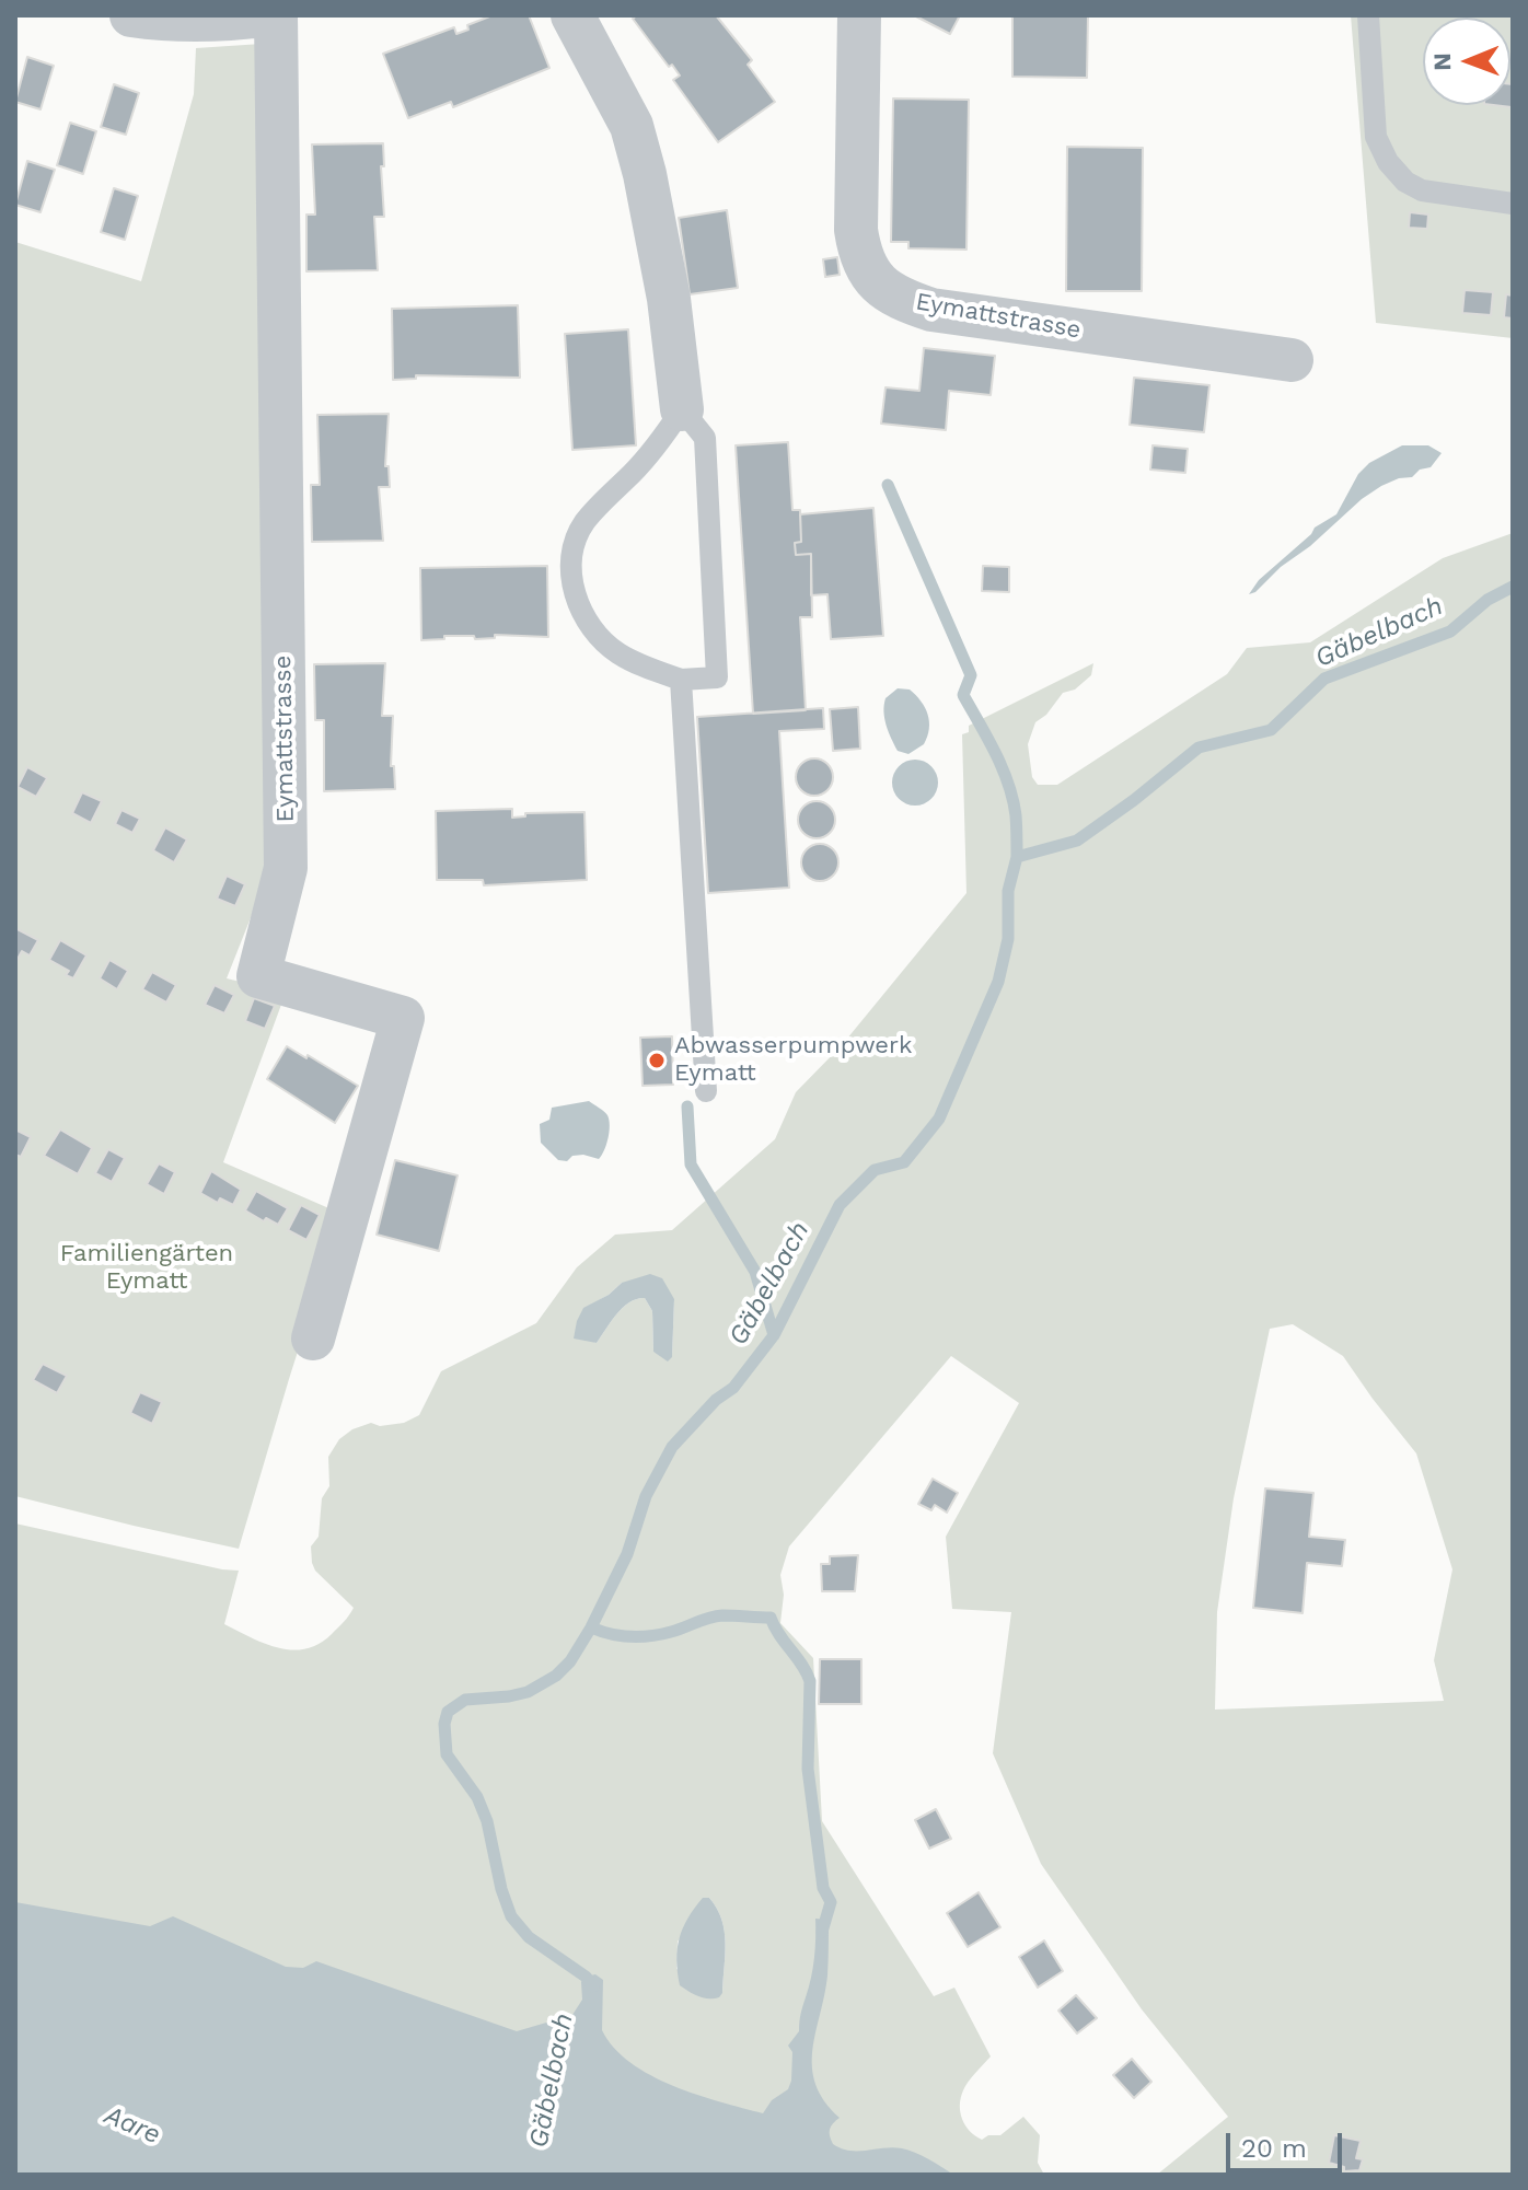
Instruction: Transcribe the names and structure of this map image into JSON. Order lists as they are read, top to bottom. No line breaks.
{"streets":{"street":["Eymattstrasse"]},"water":["Gäbelbach","Aare"],"parks":["Familiengärten Eymatt"],"places":["Abwasserpumpwerk Eymatt"],"scale_bar":"20 m","north":"left"}
